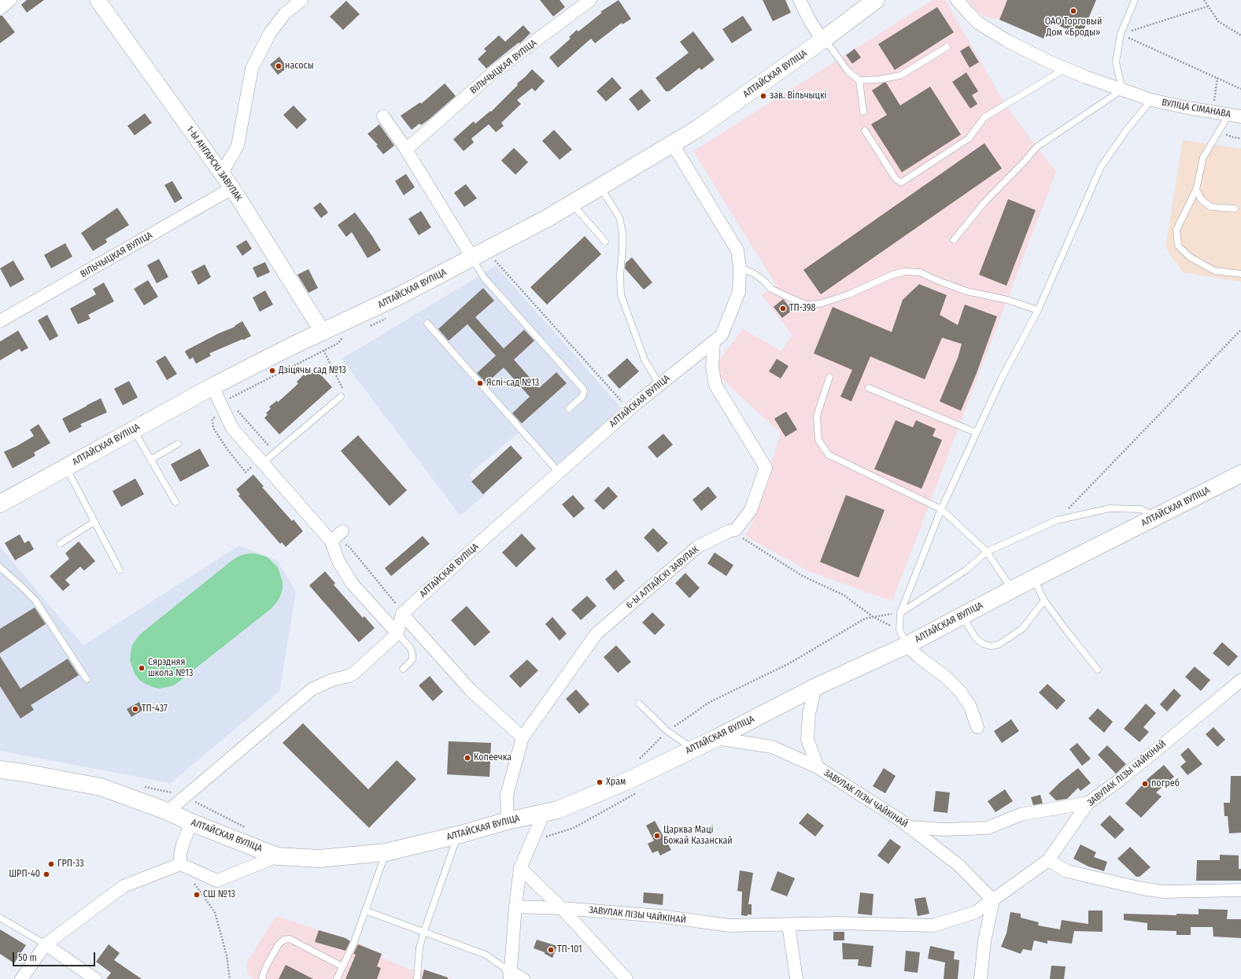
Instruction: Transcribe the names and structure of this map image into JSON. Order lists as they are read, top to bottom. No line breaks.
{"streets":{"main road":["АЛТАЙСКАЯ ВУЛІЦА"],"street":["ВІЛЬЧЫЦКАЯ ВУЛІЦА","ВУЛІЦА СІМАНАВА","1-Ы АНГАРСКІ ЗАВУЛАК","6-Ы АЛТАЙСКІ ЗАВУЛАК","ЗАВУЛАК ЛІЗЫ ЧАЙКІНАЙ"]},"crossings":[["ВІЛЬЧЫЦКАЯ ВУЛІЦА","1-Ы АНГАРСКІ ЗАВУЛАК"],["АЛТАЙСКАЯ ВУЛІЦА","1-Ы АНГАРСКІ ЗАВУЛАК"],["АЛТАЙСКАЯ ВУЛІЦА","6-Ы АЛТАЙСКІ ЗАВУЛАК"],["АЛТАЙСКАЯ ВУЛІЦА","ЗАВУЛАК ЛІЗЫ ЧАЙКІНАЙ"]],"places":["ОАО Торговый Дом «Броды»","насосы","зав. Вільчыцкі","ТП-398","Дзіцячы сад №13","Яслі-сад №13","Сярэдняя школа №13","ТП-437","Копеечка","Храм","погреб","Царква Маці Божай Казанскай","ГРП-33","ШРП-40","СШ №13","ТП-101"],"scale_bar":"50 m"}
